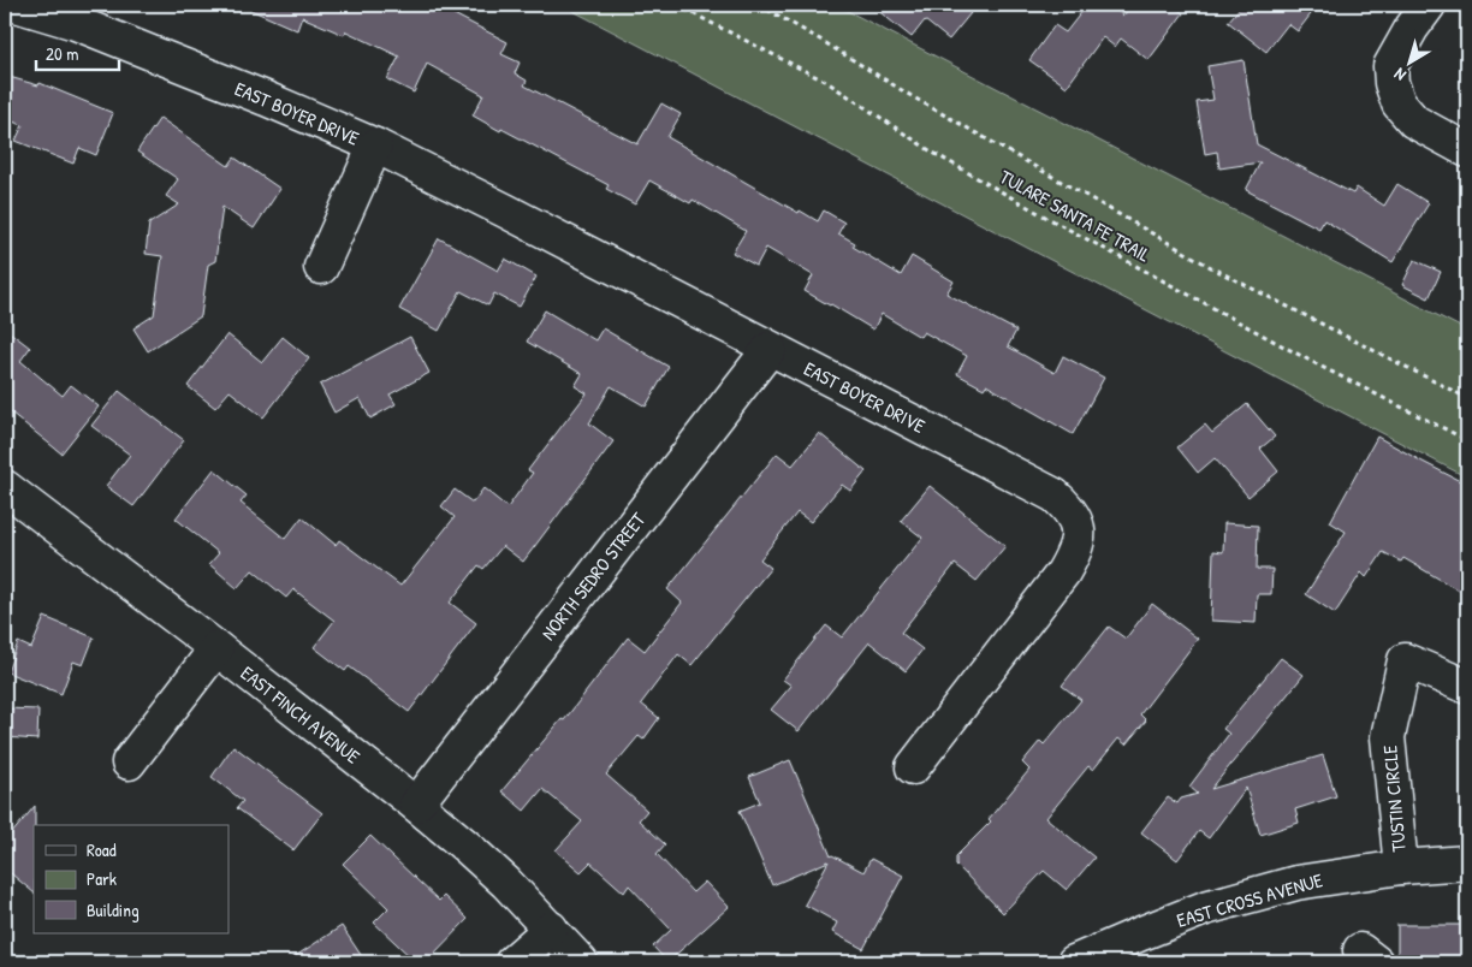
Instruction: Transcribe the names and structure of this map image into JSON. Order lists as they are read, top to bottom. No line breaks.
{"streets":{"street":["EAST BOYER DRIVE","NORTH SEDRO STREET","EAST FINCH AVENUE","TUSTIN CIRCLE","EAST CROSS AVENUE"],"path":["TULARE SANTA FE TRAIL"]},"crossings":[["EAST BOYER DRIVE","NORTH SEDRO STREET"],["NORTH SEDRO STREET","EAST FINCH AVENUE"],["TUSTIN CIRCLE","EAST CROSS AVENUE"]],"legend":["Road","Park","Building"],"scale_bar":"20 m","north":"bottom left"}
